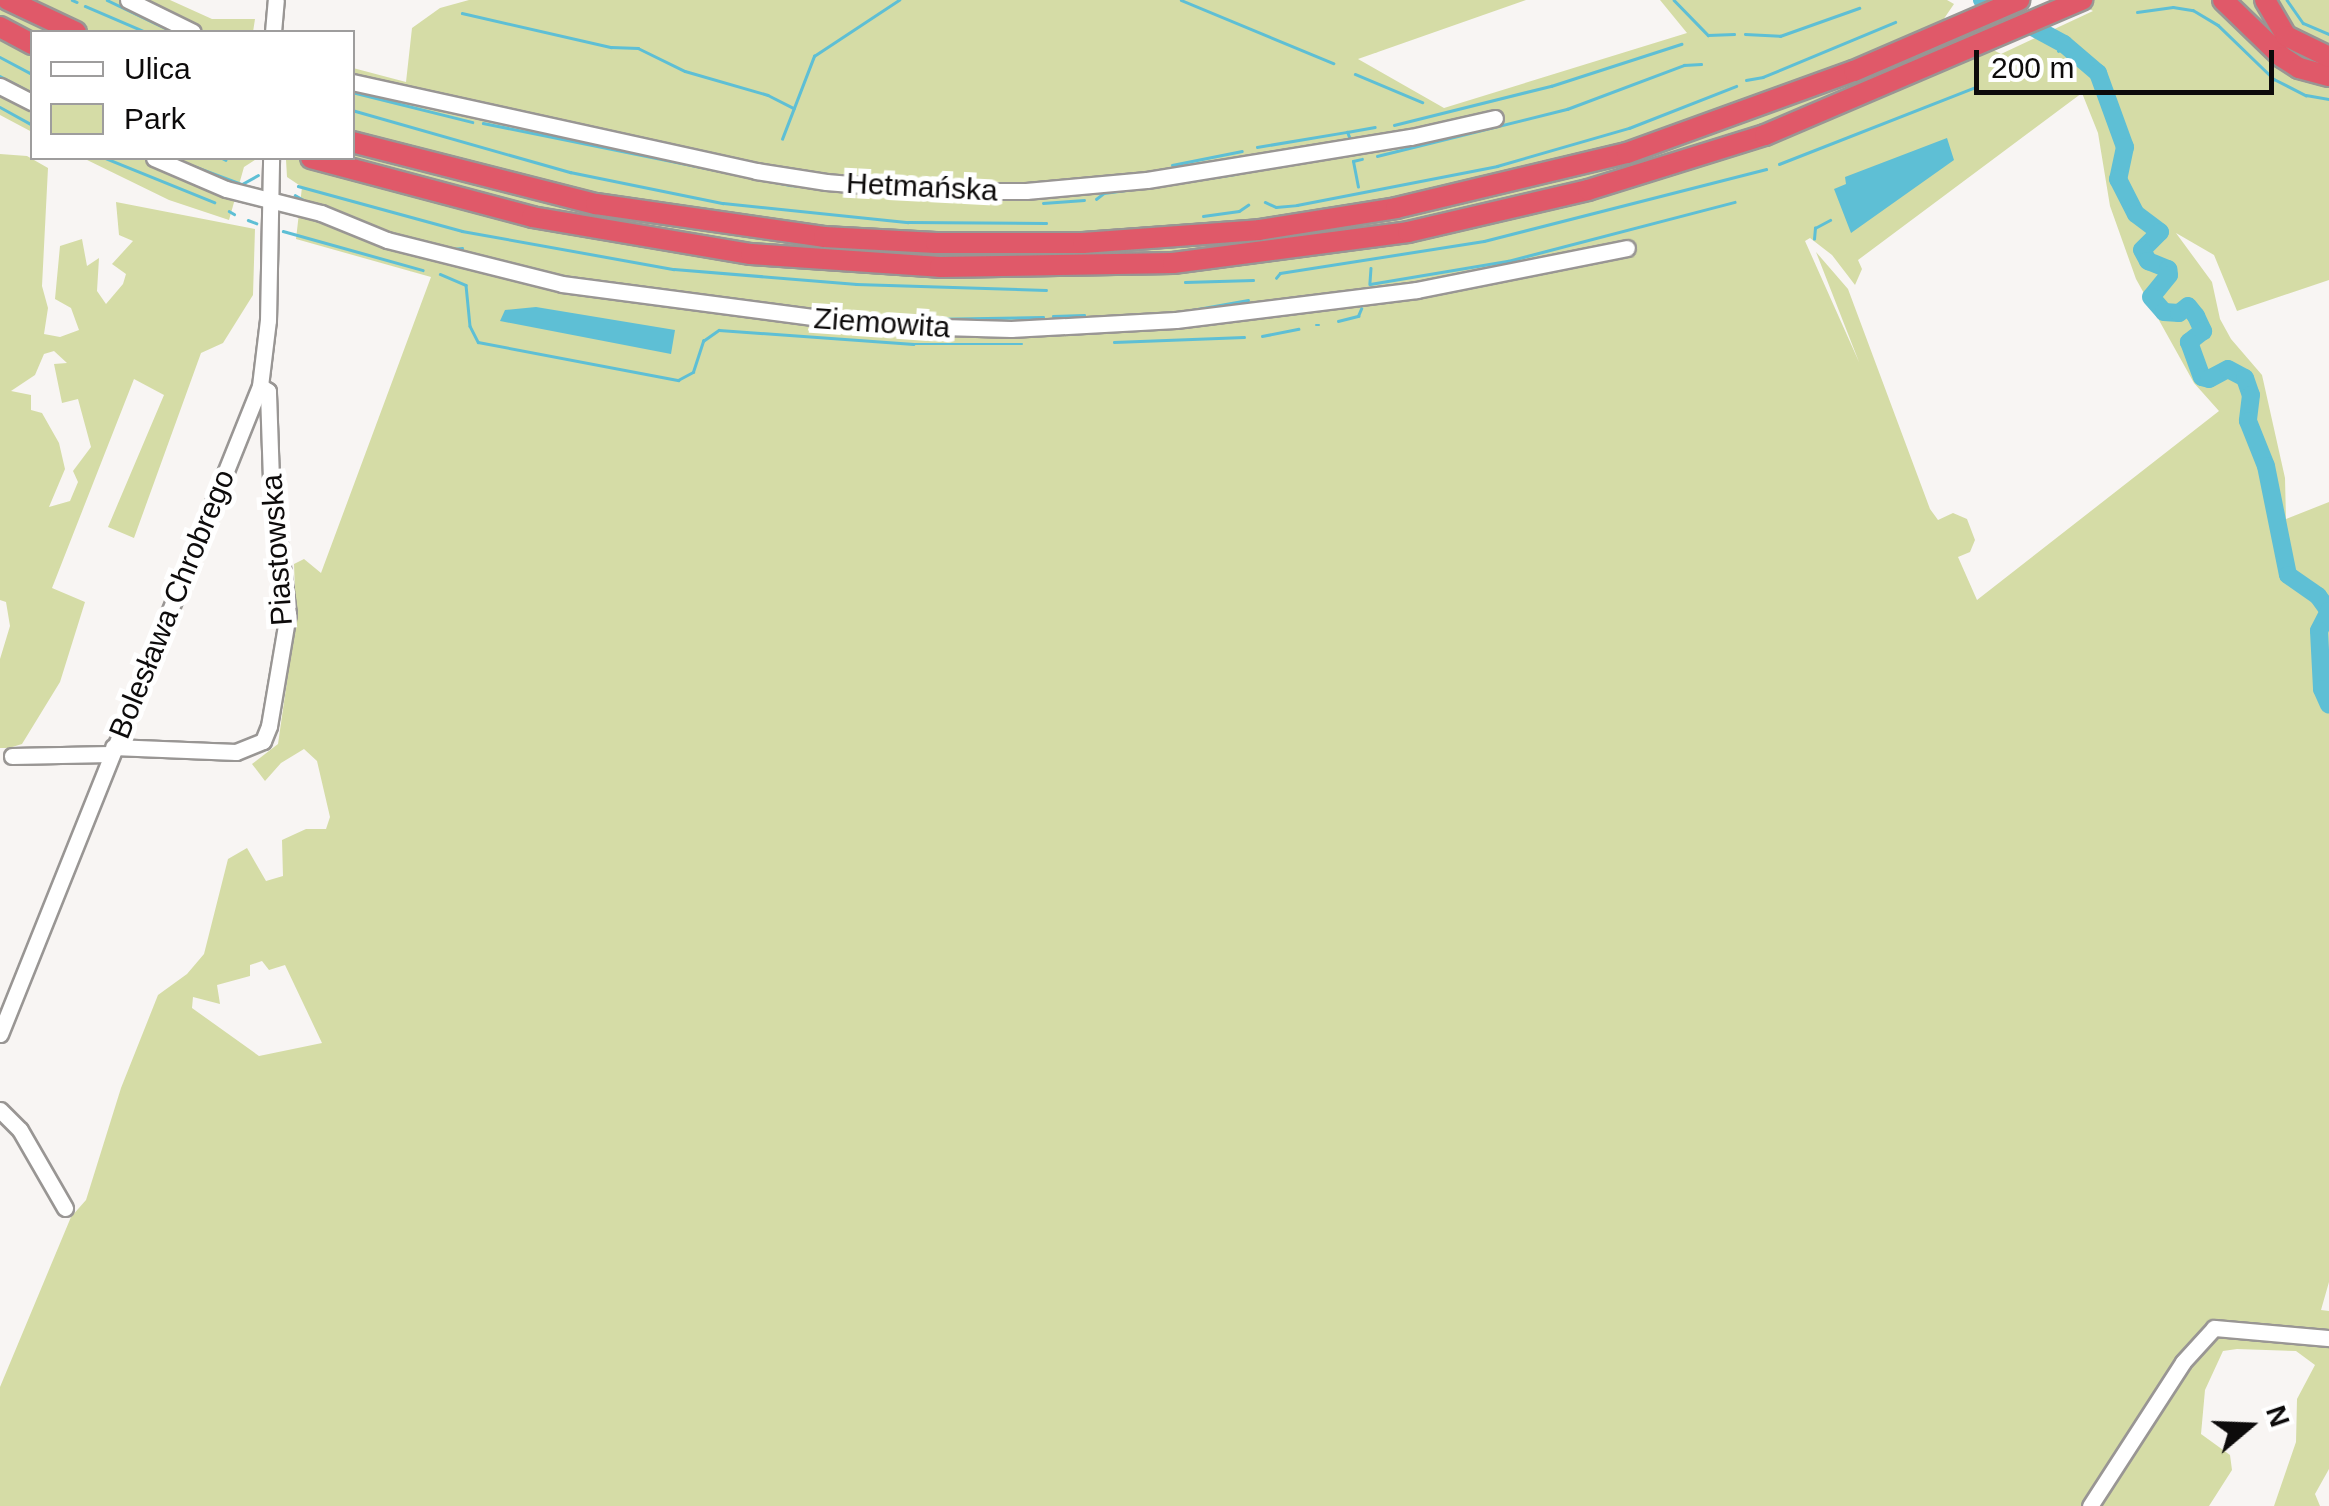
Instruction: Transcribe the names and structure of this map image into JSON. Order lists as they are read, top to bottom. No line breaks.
{"streets":{"street":["Hetmańska","Ziemowita","Piastowska","Bolesława Chrobrego"]},"crossings":[["Ziemowita","Bolesława Chrobrego"],["Piastowska","Bolesława Chrobrego"]],"legend":["Ulica","Park"],"scale_bar":"200 m","north":"right"}
